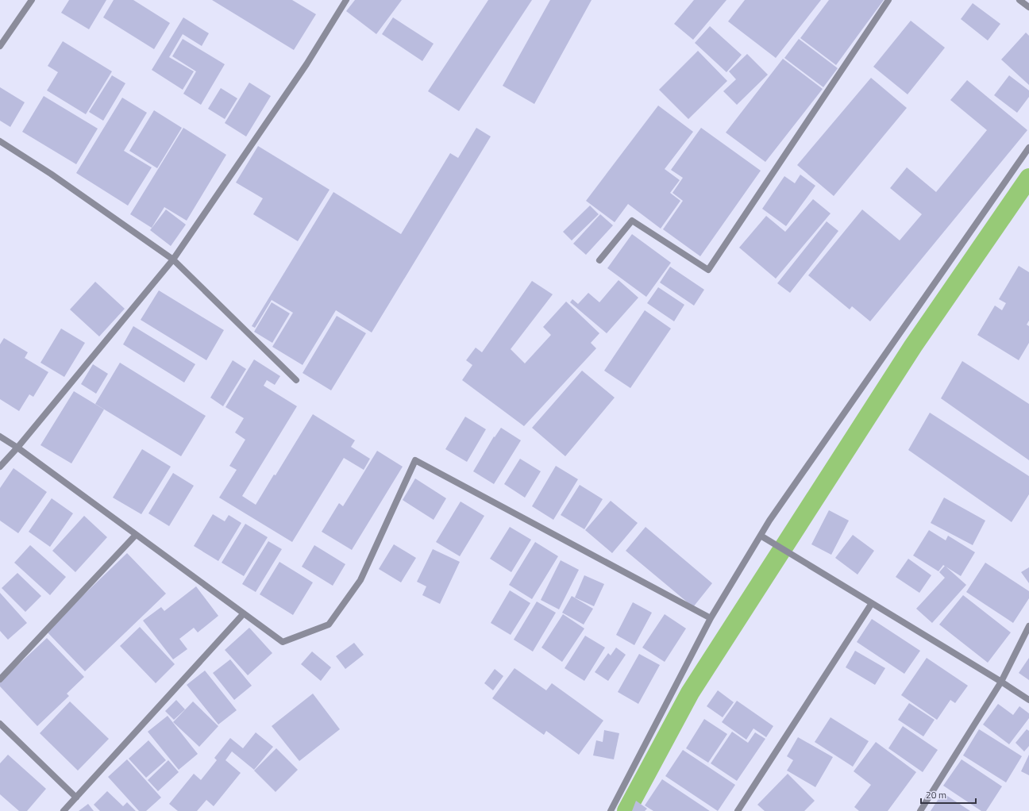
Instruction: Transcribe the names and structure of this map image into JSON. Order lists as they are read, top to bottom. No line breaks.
{"scale_bar":"20 m"}
